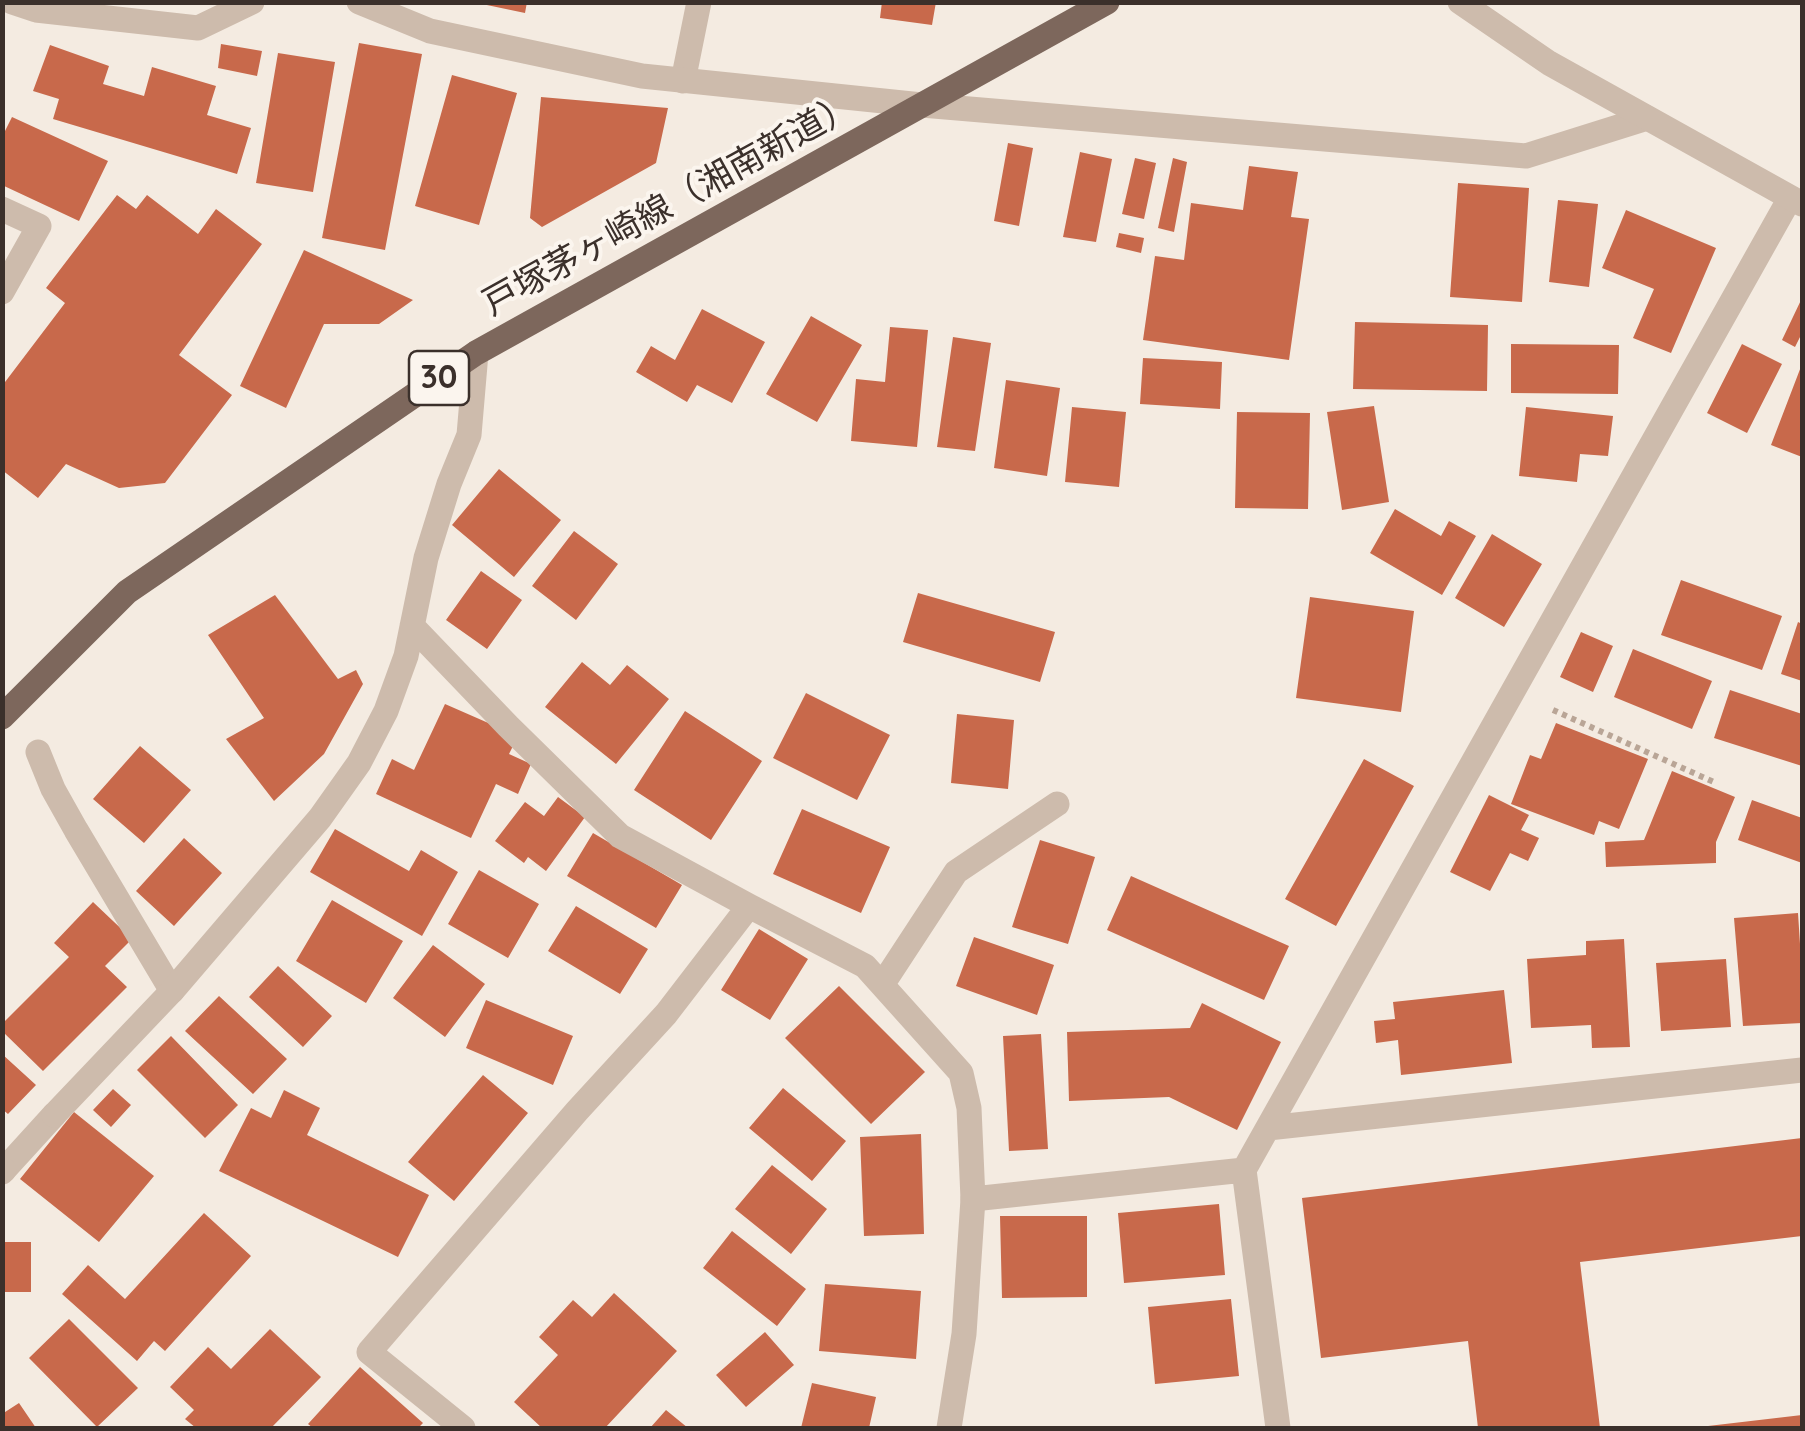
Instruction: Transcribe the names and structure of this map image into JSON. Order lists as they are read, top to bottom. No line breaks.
{"streets":{"main road":["戸塚茅ヶ崎線（湘南新道）","30"]}}
